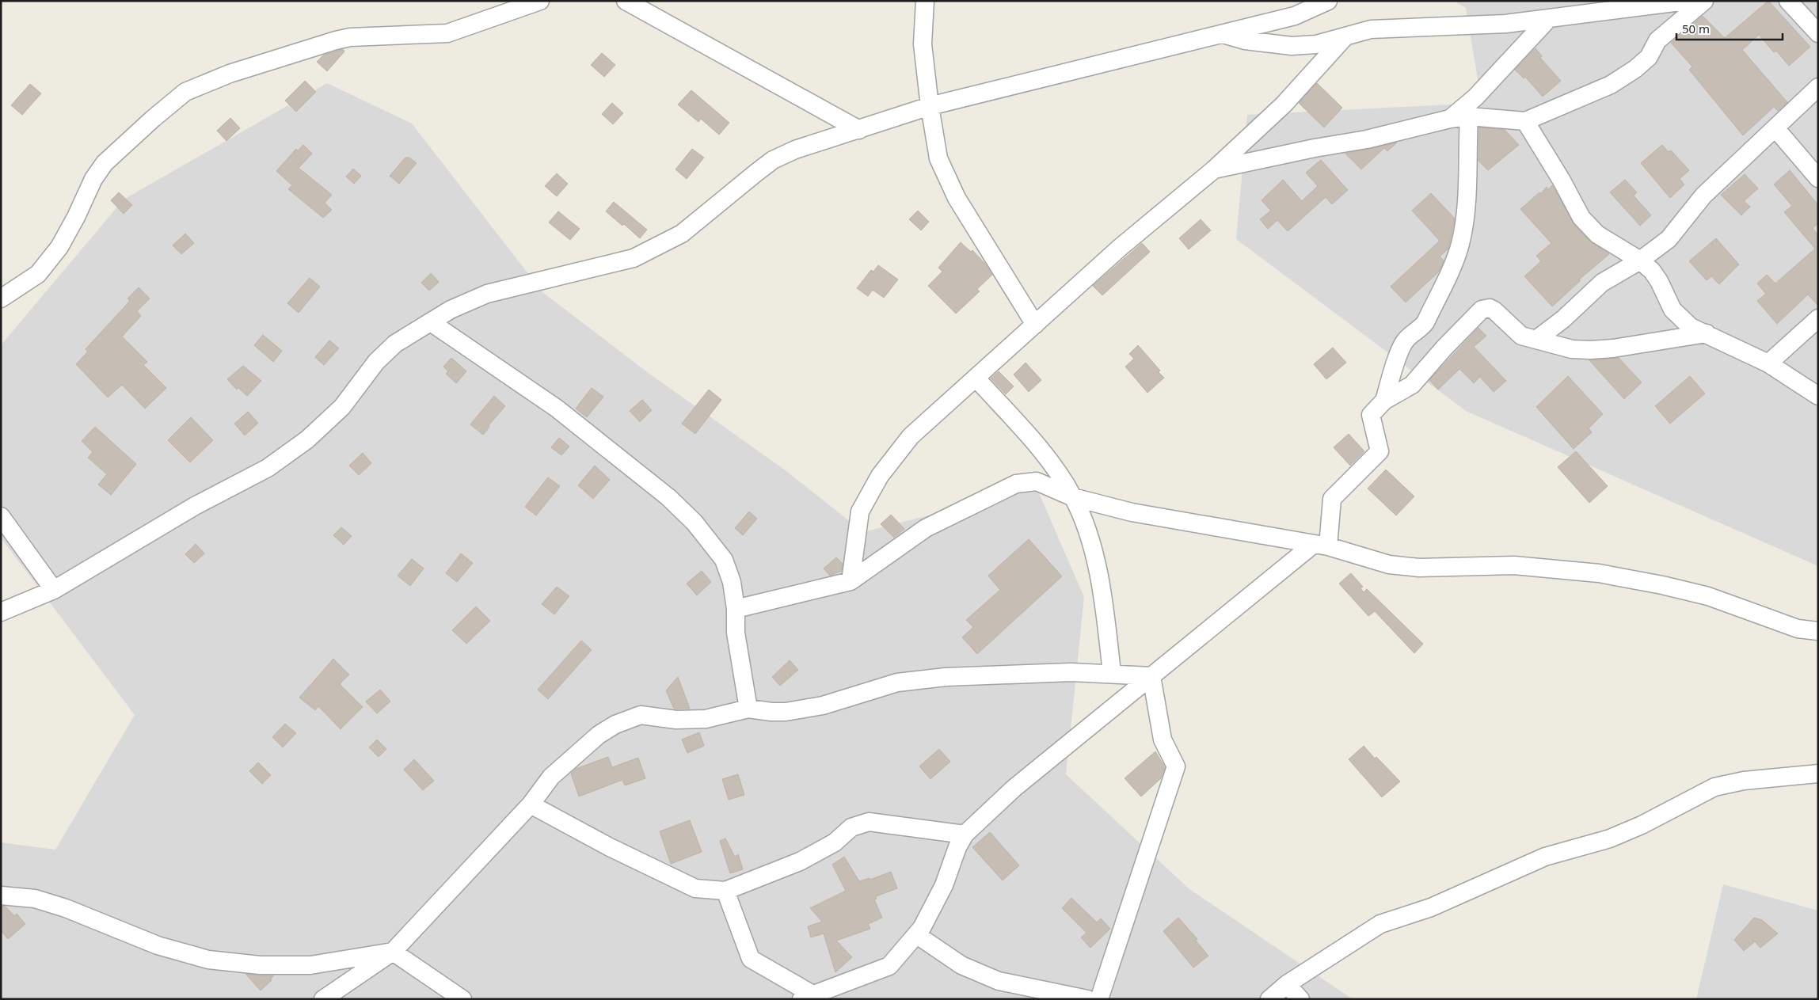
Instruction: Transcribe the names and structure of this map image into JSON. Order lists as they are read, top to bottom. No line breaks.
{"scale_bar":"50 m"}
